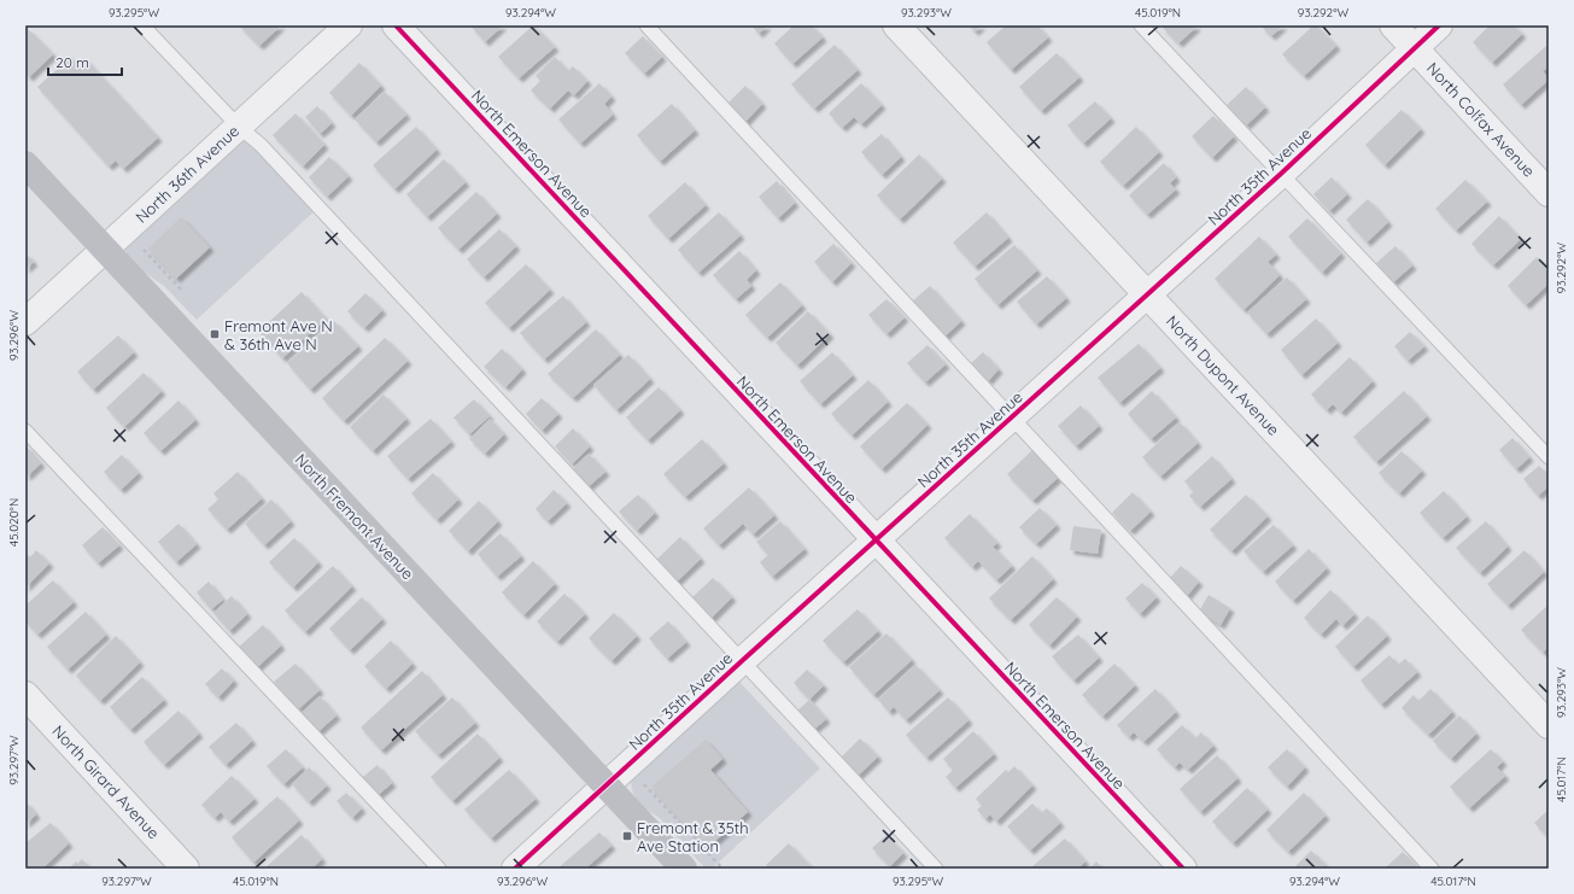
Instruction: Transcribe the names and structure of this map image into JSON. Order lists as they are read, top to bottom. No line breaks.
{"streets":{"street":["North Colfax Avenue","North Emerson Avenue","North 36th Avenue","North 35th Avenue","North Dupont Avenue","North Fremont Avenue","North Girard Avenue"]},"crossings":[["North Colfax Avenue","North 35th Avenue"],["North Emerson Avenue","North 35th Avenue"],["North 36th Avenue","North Fremont Avenue"],["North 35th Avenue","North Dupont Avenue"],["North 35th Avenue","North Fremont Avenue"]],"places":{"transit":["Fremont Ave N & 36th Ave N","Fremont & 35th Ave Station"]},"scale_bar":"20 m","coordinates":["93.295°W","93.294°W","93.293°W","45.019°N","93.292°W","93.296°W","45.020°N","93.297°W","45.017°N"]}
